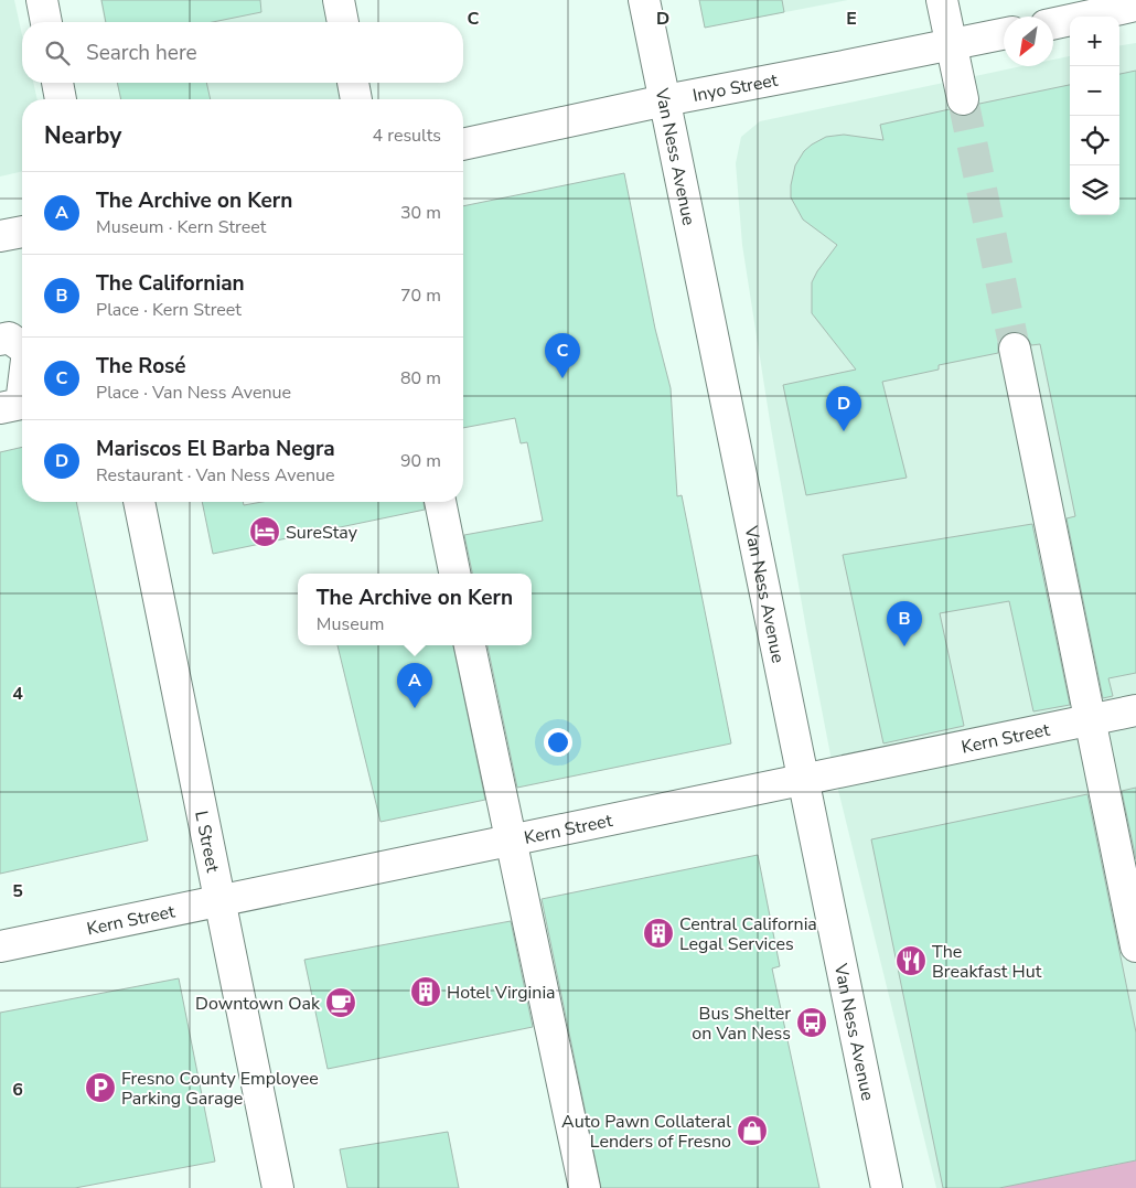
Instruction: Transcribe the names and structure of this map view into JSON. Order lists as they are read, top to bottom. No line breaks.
{"streets":{"street":["Inyo Street","Van Ness Avenue","Kern Street","L Street"]},"crossings":[["Inyo Street","Van Ness Avenue"],["Van Ness Avenue","Kern Street"],["Kern Street","L Street"]],"places":{"hotel":["SureStay"],"building":["Central California Legal Services","Hotel Virginia"],"restaurant":["The Breakfast Hut"],"cafe":["Downtown Oak"],"bus stop":["Bus Shelter on Van Ness"],"parking":["Fresno County Employee Parking Garage"],"shop":["Auto Pawn Collateral Lenders of Fresno"]},"north":"bottom left","page":{"map_buttons":["+","−"],"search":"Search here","heading":["Nearby","4 results"],"list":[{"mark":"A","name":"The Archive on Kern","note":"Museum · Kern Street","value":"30 m"},{"mark":"B","name":"The Californian","note":"Place · Kern Street","value":"70 m"},{"mark":"C","name":"The Rosé","note":"Place · Van Ness Avenue","value":"80 m"},{"mark":"D","name":"Mariscos El Barba Negra","note":"Restaurant · Van Ness Avenue","value":"90 m"}],"pins":["C","D","B","A"],"popup":["The Archive on Kern","Museum"]},"grid":{"columns":["C","D","E"],"rows":["4","5","6"]}}
